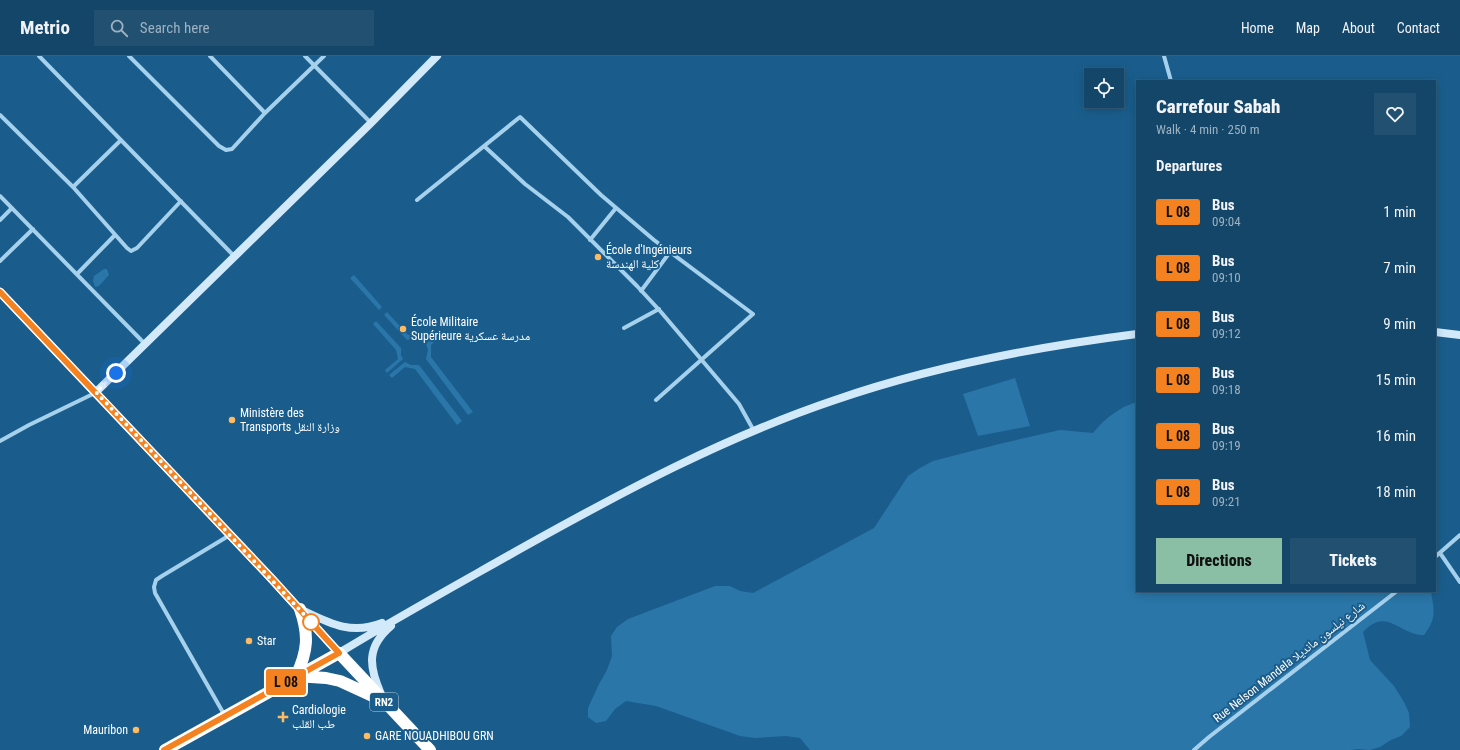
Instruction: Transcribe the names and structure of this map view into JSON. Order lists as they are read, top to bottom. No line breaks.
{"streets":{"highway":["RN2"],"street":["Rue Nelson Mandela شارع نيلسون مانديلا"]},"places":{"other":["École d'Ingénieurs كلية الهندسة","École Militaire Supérieure مدرسة عسكرية","Ministère des Transports وزارة النقل","Star","Mauribon","GARE NOUADHIBOU GRN"],"health":["Cardiologie طب القلب"]},"page":{"header":"Metrio","search":"Search here","nav":["Home","Map","About","Contact"],"on_map":"L 08","heading":[["Carrefour Sabah","Walk · 4 min · 250 m"],"Departures"],"list":[{"mark":"L 08","name":"Bus","note":"09:04","value":"1 min"},{"mark":"L 08","name":"Bus","note":"09:10","value":"7 min"},{"mark":"L 08","name":"Bus","note":"09:12","value":"9 min"},{"mark":"L 08","name":"Bus","note":"09:18","value":"15 min"},{"mark":"L 08","name":"Bus","note":"09:19","value":"16 min"},{"mark":"L 08","name":"Bus","note":"09:21","value":"18 min"}],"buttons":["Directions","Tickets"]}}
